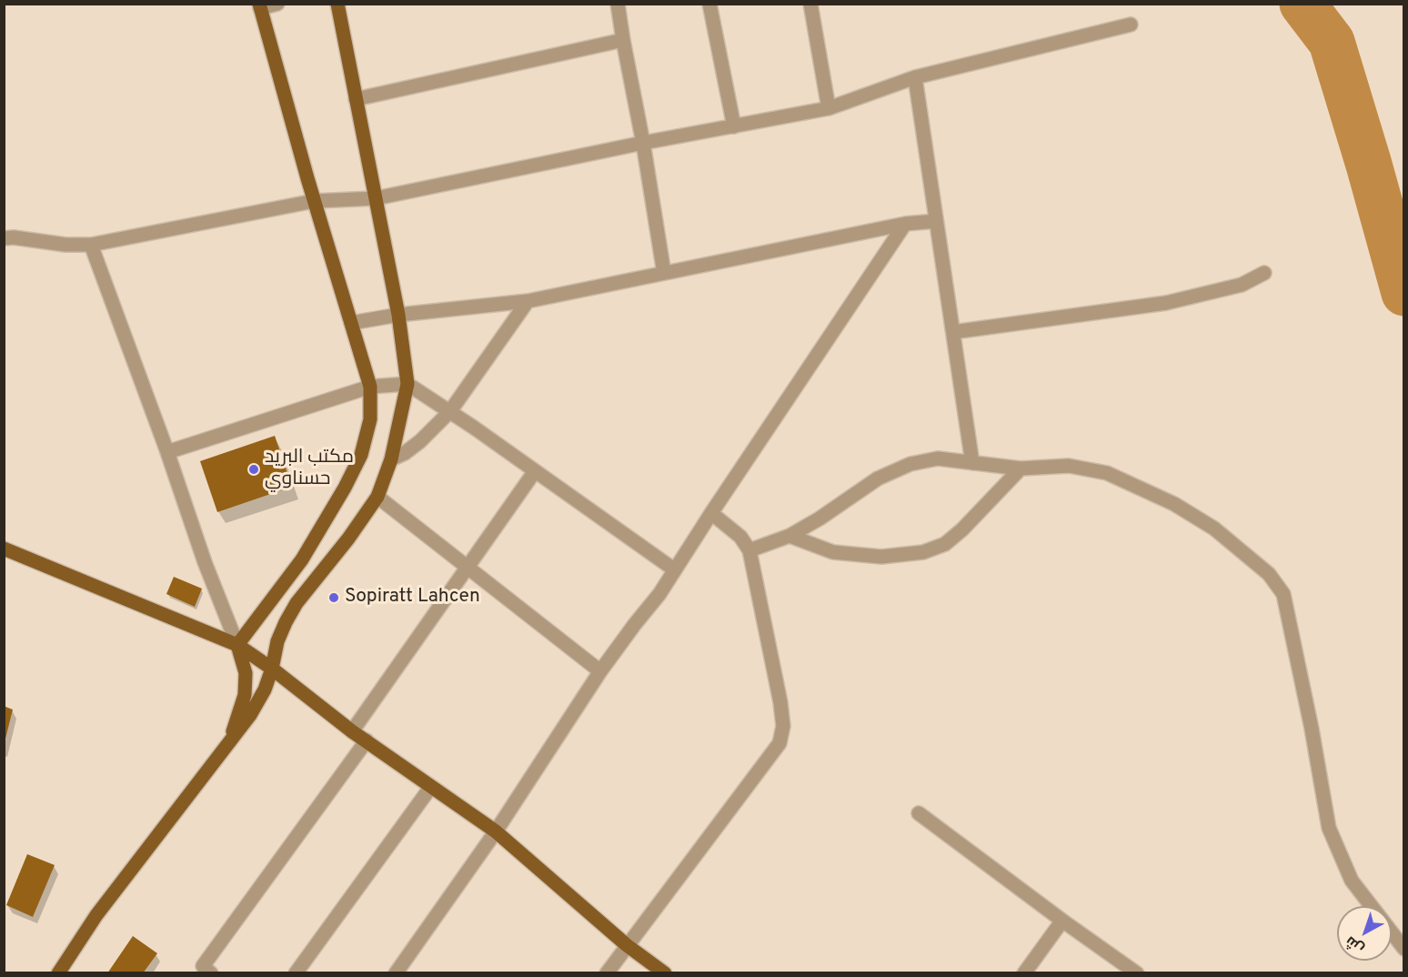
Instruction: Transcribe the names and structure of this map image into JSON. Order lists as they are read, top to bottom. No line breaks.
{"places":["مكتب البريد حسناوي","Sopiratt Lahcen"],"north":"bottom left"}
